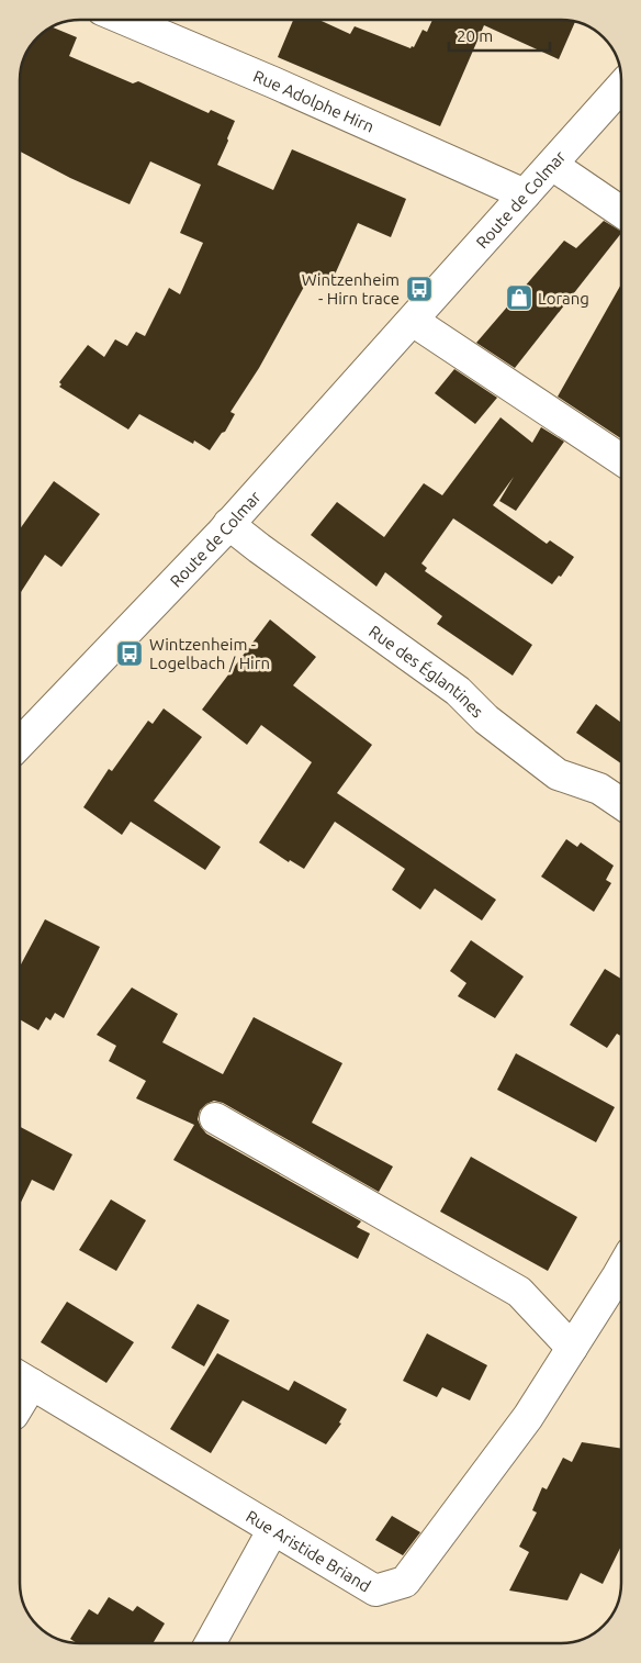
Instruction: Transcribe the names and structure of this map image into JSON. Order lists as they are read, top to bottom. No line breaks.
{"streets":{"street":["Rue Adolphe Hirn","Route de Colmar","Rue des Églantines","Rue Aristide Briand"]},"crossings":[["Rue Adolphe Hirn","Route de Colmar"],["Route de Colmar","Rue des Églantines"]],"places":{"bus stop":["Wintzenheim - Hirn trace","Wintzenheim - Logelbach / Hirn"],"shop":["Lorang"]},"scale_bar":"20 m"}
